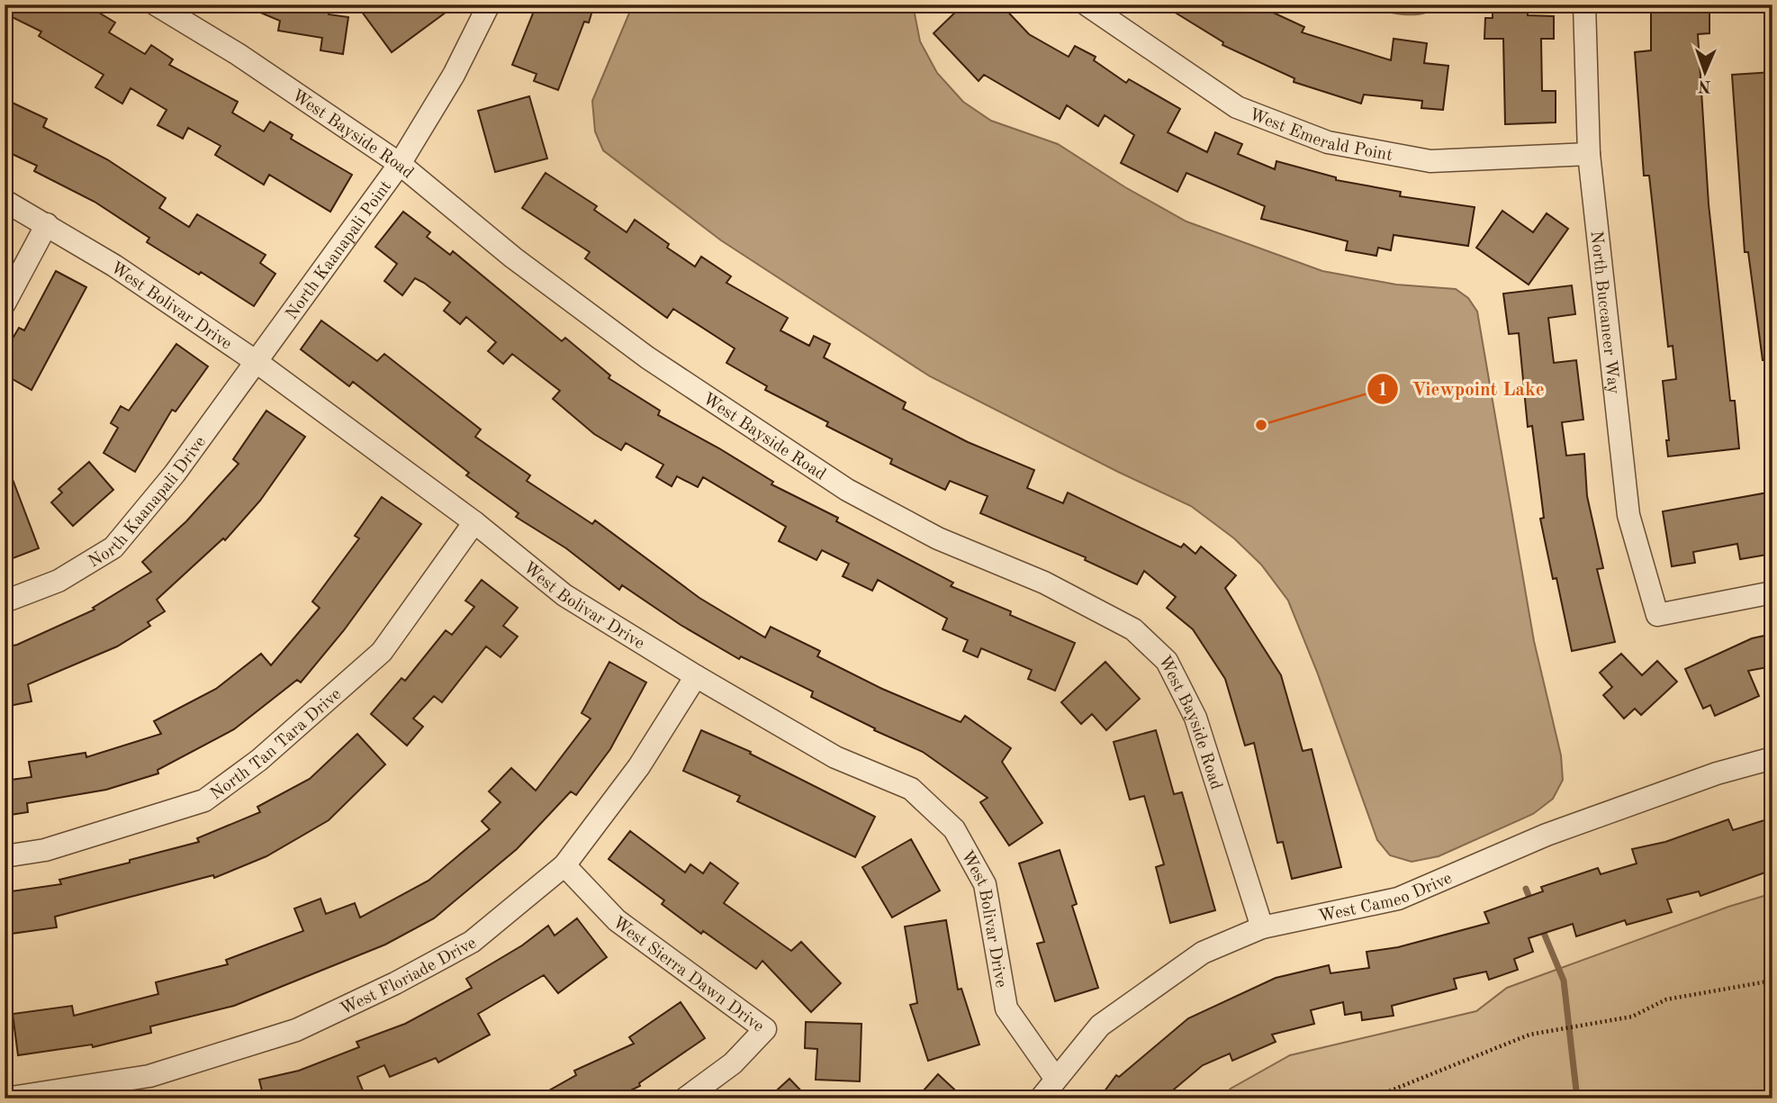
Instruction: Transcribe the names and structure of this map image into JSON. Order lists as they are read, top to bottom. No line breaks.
{"streets":{"street":["West Emerald Point","West Bayside Road","North Kaanapali Point","West Bolivar Drive","North Buccaneer Way","North Kaanapali Drive","North Tan Tara Drive","West Cameo Drive","West Sierra Dawn Drive","West Floriade Drive"]},"crossings":[["West Emerald Point","North Buccaneer Way"],["West Bayside Road","North Kaanapali Point"],["West Bayside Road","West Cameo Drive"],["North Kaanapali Point","West Bolivar Drive"],["North Kaanapali Point","North Kaanapali Drive"],["West Bolivar Drive","North Kaanapali Drive"],["West Bolivar Drive","North Tan Tara Drive"],["West Bolivar Drive","West Cameo Drive"],["West Bolivar Drive","West Floriade Drive"],["West Sierra Dawn Drive","West Floriade Drive"]],"places":["Viewpoint Lake"],"north":"bottom"}
